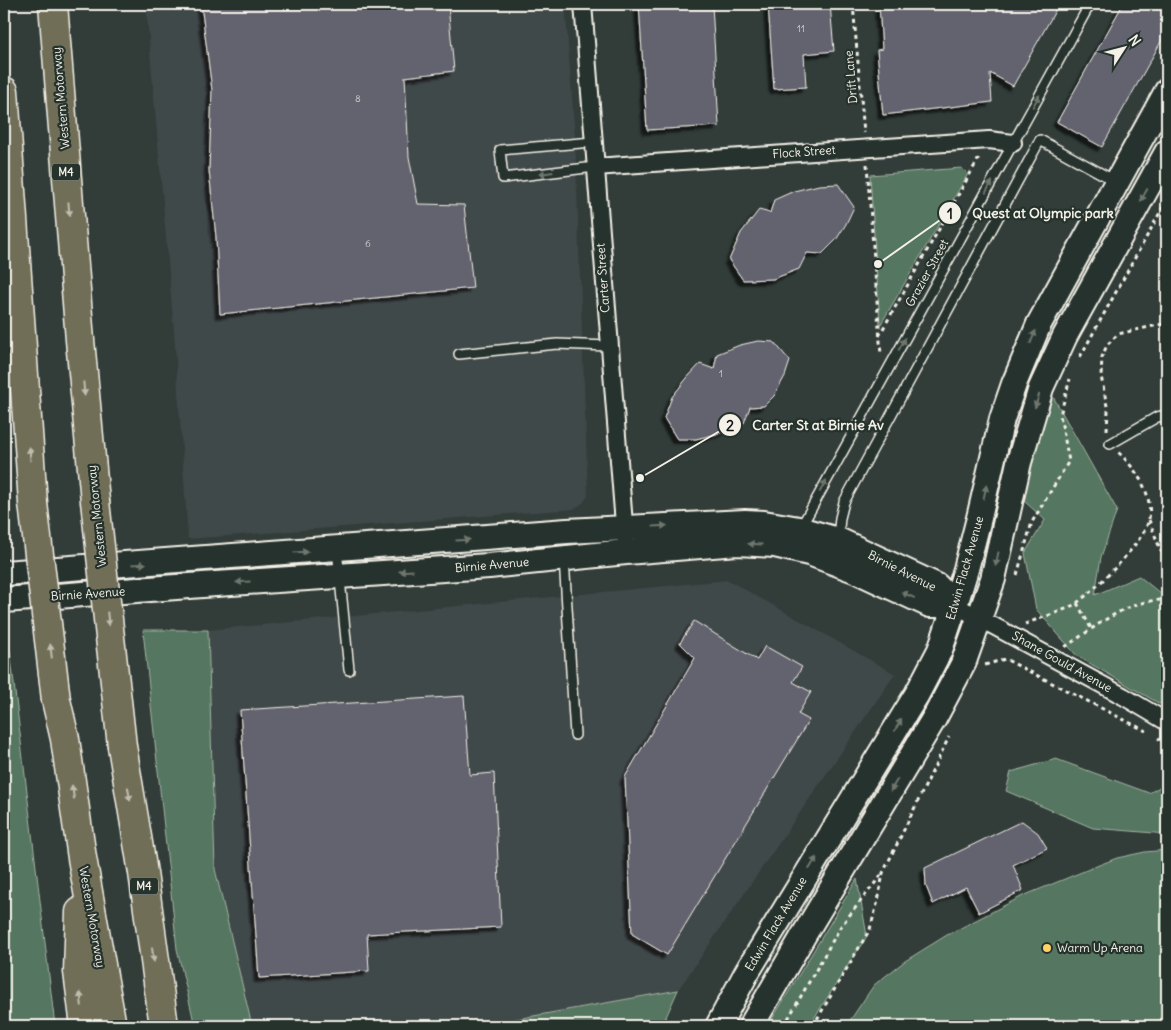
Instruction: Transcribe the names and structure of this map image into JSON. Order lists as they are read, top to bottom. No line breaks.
{"streets":{"highway":["Western Motorway","M4"],"street":["Flock Street","Carter Street","Birnie Avenue","Edwin Flack Avenue","Shane Gould Avenue"],"lane":["Grazier Street"],"path":["Drift Lane"]},"crossings":[["Drift Lane","Flock Street"],["Flock Street","Grazier Street"],["Flock Street","Carter Street"],["Grazier Street","Birnie Avenue"],["Carter Street","Birnie Avenue"],["Birnie Avenue","Edwin Flack Avenue"],["Birnie Avenue","Shane Gould Avenue"],["Edwin Flack Avenue","Shane Gould Avenue"]],"one_way":["Grazier Street"],"places":["Quest at Olympic park","Carter St at Birnie Av","Warm Up Arena"],"house_numbers":["11","8","6","1"],"north":"top right"}
